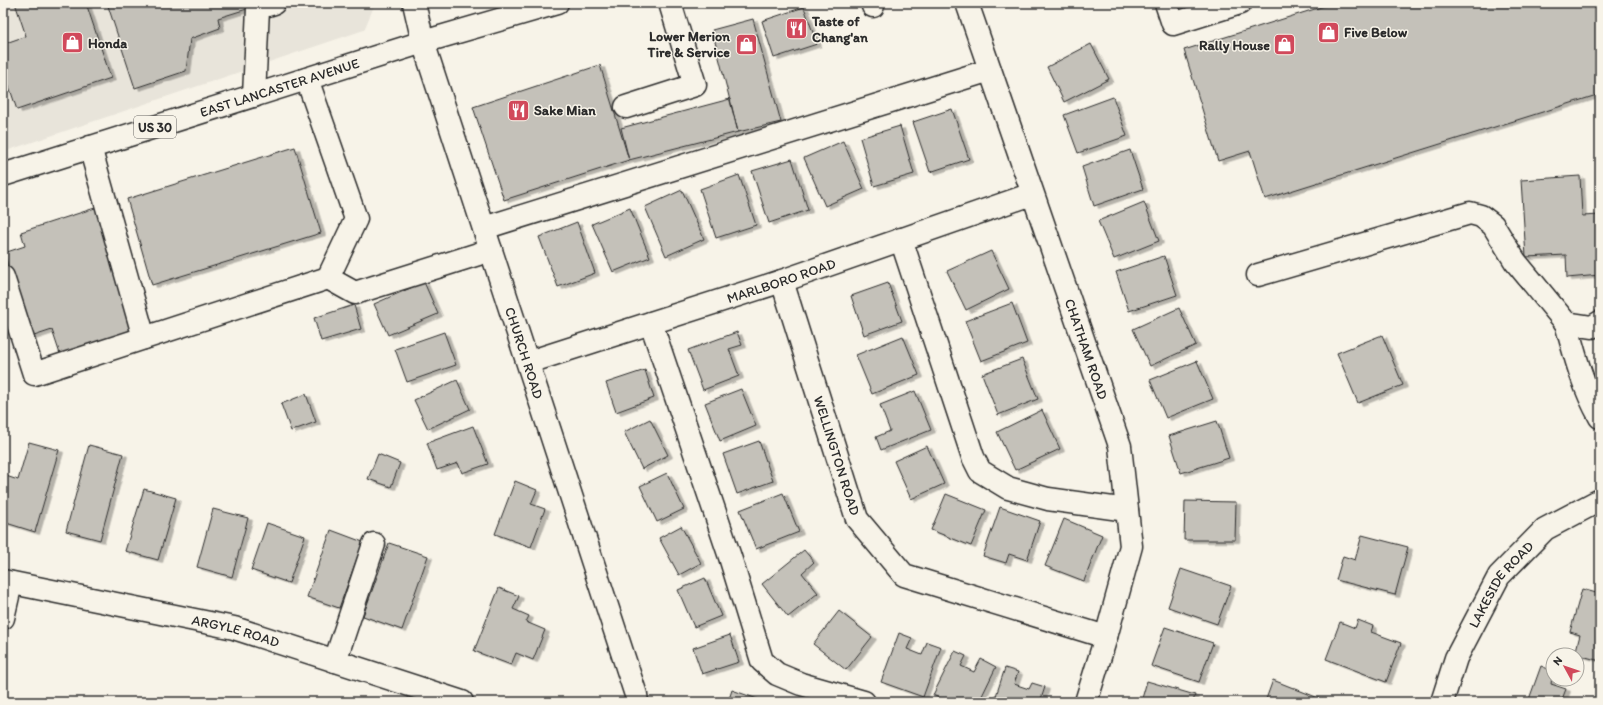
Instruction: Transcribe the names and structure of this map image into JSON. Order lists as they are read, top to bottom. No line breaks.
{"streets":{"main road":["EAST LANCASTER AVENUE","US 30","MARLBORO ROAD","CHATHAM ROAD","CHURCH ROAD","WELLINGTON ROAD","LAKESIDE ROAD","ARGYLE ROAD"]},"crossings":[["EAST LANCASTER AVENUE","CHURCH ROAD"],["MARLBORO ROAD","CHATHAM ROAD"],["MARLBORO ROAD","CHURCH ROAD"],["MARLBORO ROAD","WELLINGTON ROAD"],["CHATHAM ROAD","WELLINGTON ROAD"]],"places":{"restaurant":["Taste of Chang'an","Sake Mian"],"shop":["Five Below","Honda","Lower Merion Tire & Service","Rally House"]},"north":"top left"}
